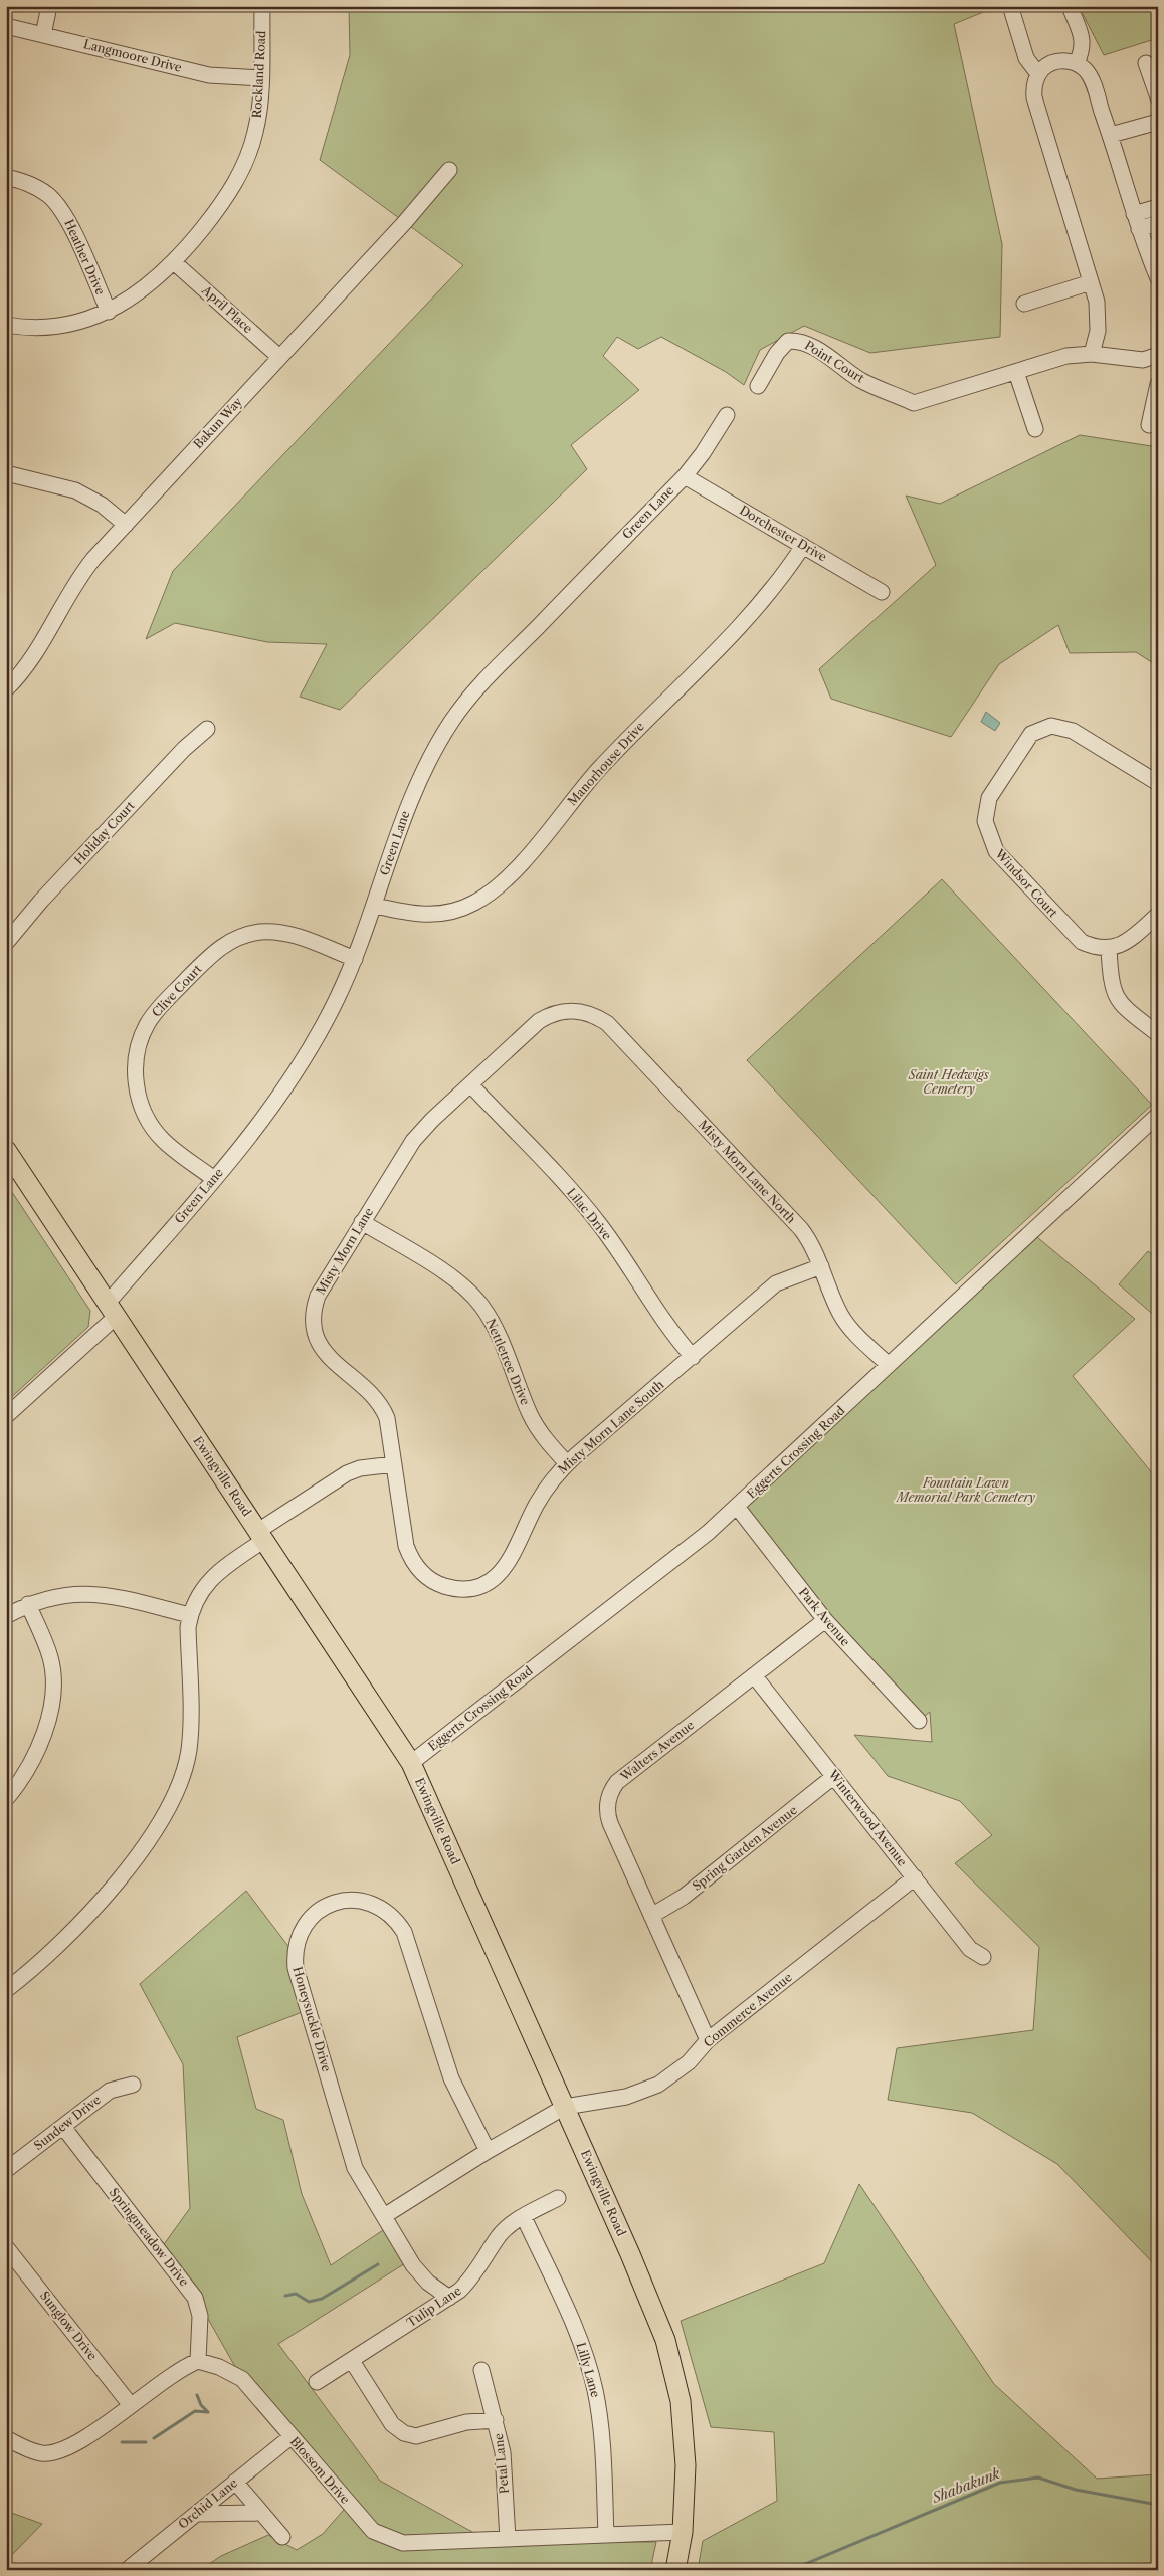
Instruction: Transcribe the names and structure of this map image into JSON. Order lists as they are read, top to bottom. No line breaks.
{"streets":{"main road":["Ewingville Road"],"street":["Langmoore Drive","Rockland Road","Heather Drive","April Place","Point Court","Bakun Way","Green Lane","Dorchester Drive","Manorhouse Drive","Holiday Court","Windsor Court","Clive Court","Misty Morn Lane North","Lilac Drive","Misty Morn Lane","Nettletree Drive","Misty Morn Lane South","Eggerts Crossing Road","Park Avenue","Walters Avenue","Winterwood Avenue","Spring Garden Avenue","Commerce Avenue","Honeysuckle Drive","Sundew Drive","Springmeadow Drive","Tulip Lane","Sunglow Drive","Lilly Lane","Petal Lane","Blossom Drive","Orchid Lane"]},"crossings":[["Langmoore Drive","Rockland Road"],["Rockland Road","Heather Drive"],["Rockland Road","April Place"],["April Place","Bakun Way"],["Green Lane","Dorchester Drive"],["Green Lane","Manorhouse Drive"],["Green Lane","Clive Court"],["Green Lane","Ewingville Road"],["Dorchester Drive","Manorhouse Drive"],["Misty Morn Lane North","Misty Morn Lane"],["Misty Morn Lane North","Misty Morn Lane South"],["Misty Morn Lane North","Eggerts Crossing Road"],["Lilac Drive","Misty Morn Lane"],["Lilac Drive","Misty Morn Lane South"],["Misty Morn Lane","Nettletree Drive"],["Misty Morn Lane","Misty Morn Lane South"],["Nettletree Drive","Misty Morn Lane South"],["Eggerts Crossing Road","Ewingville Road"],["Eggerts Crossing Road","Park Avenue"],["Ewingville Road","Commerce Avenue"],["Ewingville Road","Blossom Drive"],["Park Avenue","Walters Avenue"],["Walters Avenue","Winterwood Avenue"],["Walters Avenue","Spring Garden Avenue"],["Walters Avenue","Commerce Avenue"],["Winterwood Avenue","Spring Garden Avenue"],["Winterwood Avenue","Commerce Avenue"],["Honeysuckle Drive","Tulip Lane"],["Sundew Drive","Springmeadow Drive"],["Springmeadow Drive","Blossom Drive"],["Tulip Lane","Lilly Lane"],["Tulip Lane","Petal Lane"],["Lilly Lane","Blossom Drive"],["Petal Lane","Blossom Drive"],["Blossom Drive","Orchid Lane"]],"water":["Shabakunk"],"parks":["Saint Hedwigs Cemetery","Fountain Lawn Memorial Park Cemetery"]}
